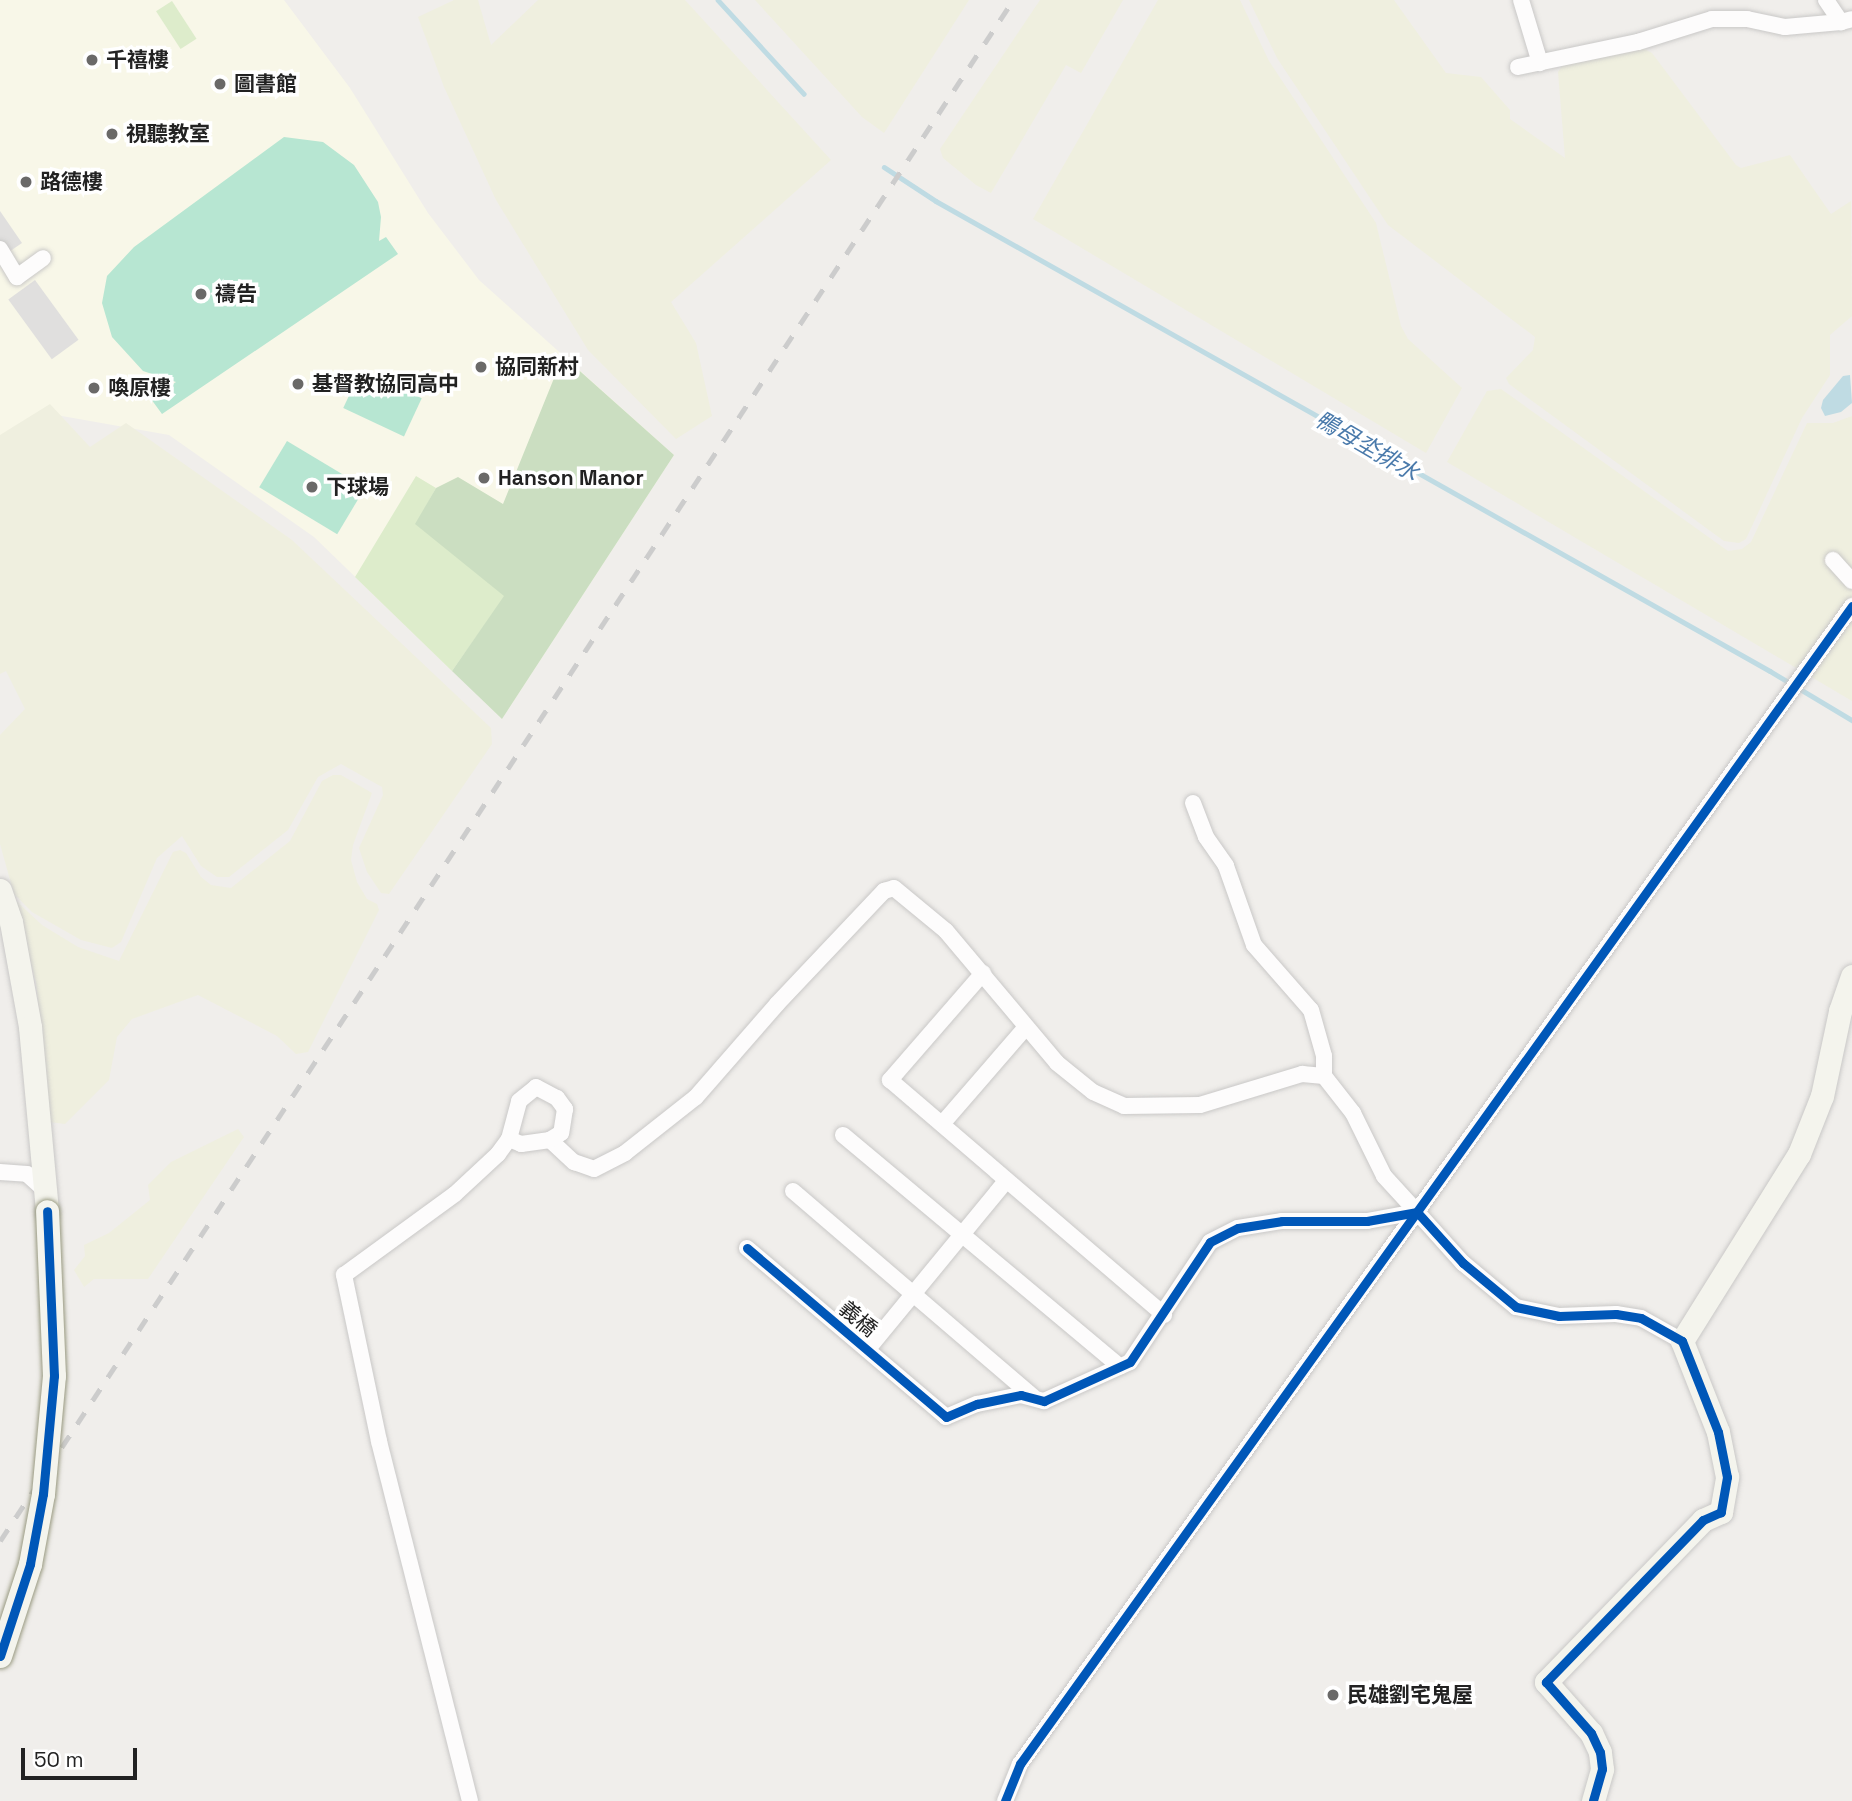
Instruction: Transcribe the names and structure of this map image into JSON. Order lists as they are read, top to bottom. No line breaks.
{"streets":{"street":["義橋"]},"water":["鴨母坔排水"],"places":["千禧樓","圖書館","視聽教室","路德樓","禱告","協同新村","基督教協同高中","喚原樓","Hanson Manor","下球場","民雄劉宅鬼屋"],"scale_bar":"50 m"}
